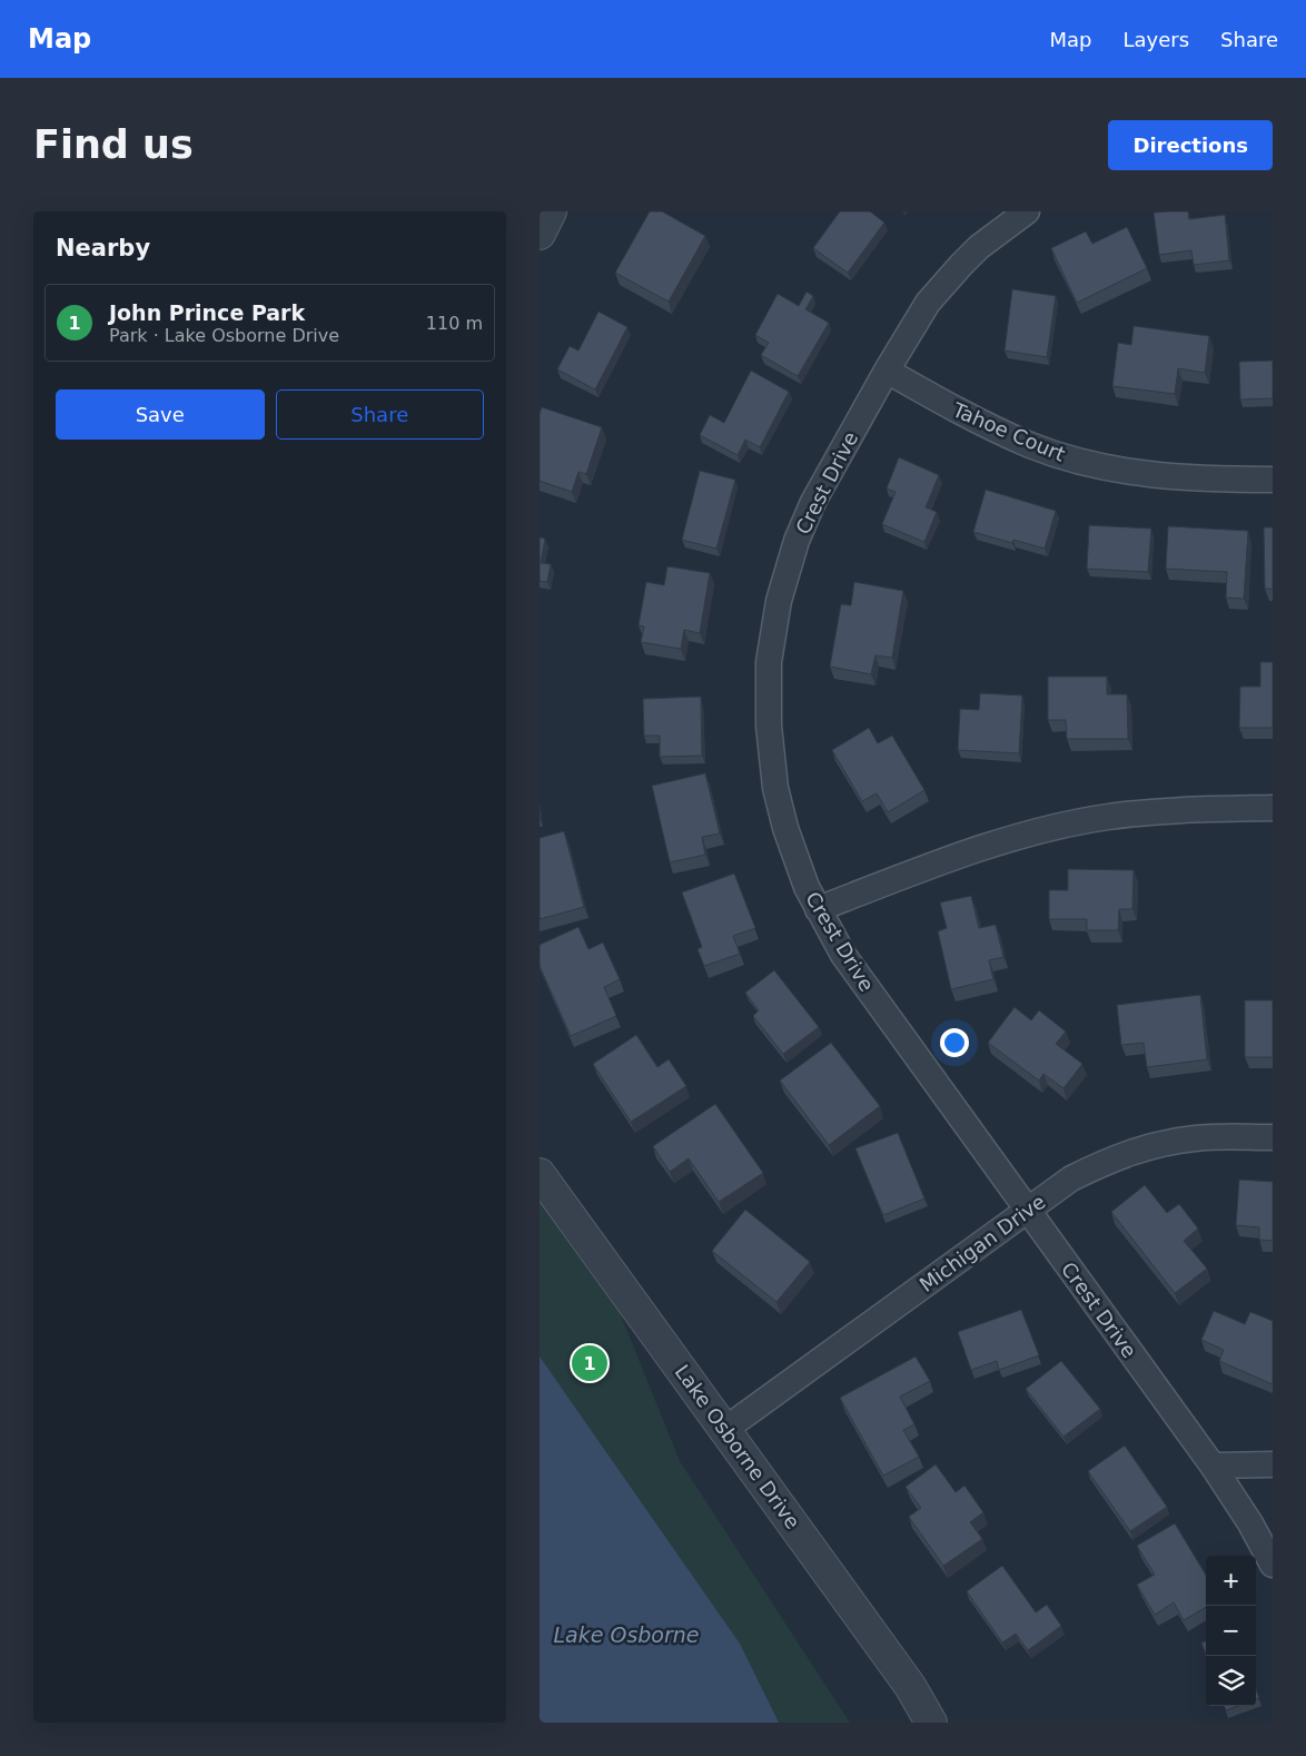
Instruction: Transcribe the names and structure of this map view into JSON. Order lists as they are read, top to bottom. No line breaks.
{"streets":{"street":["Tahoe Court","Crest Drive","Michigan Drive","Lake Osborne Drive"]},"crossings":[["Tahoe Court","Crest Drive"],["Crest Drive","Michigan Drive"],["Michigan Drive","Lake Osborne Drive"]],"water":["Lake Osborne"],"page":{"header":"Map","nav":["Map","Layers","Share"],"buttons":["Directions",["Save","Share"]],"title":"Find us","heading":"Nearby","list":[{"mark":"1","name":"John Prince Park","note":"Park · Lake Osborne Drive","value":"110 m"}],"pins":"1","map_buttons":["+","−"]}}
